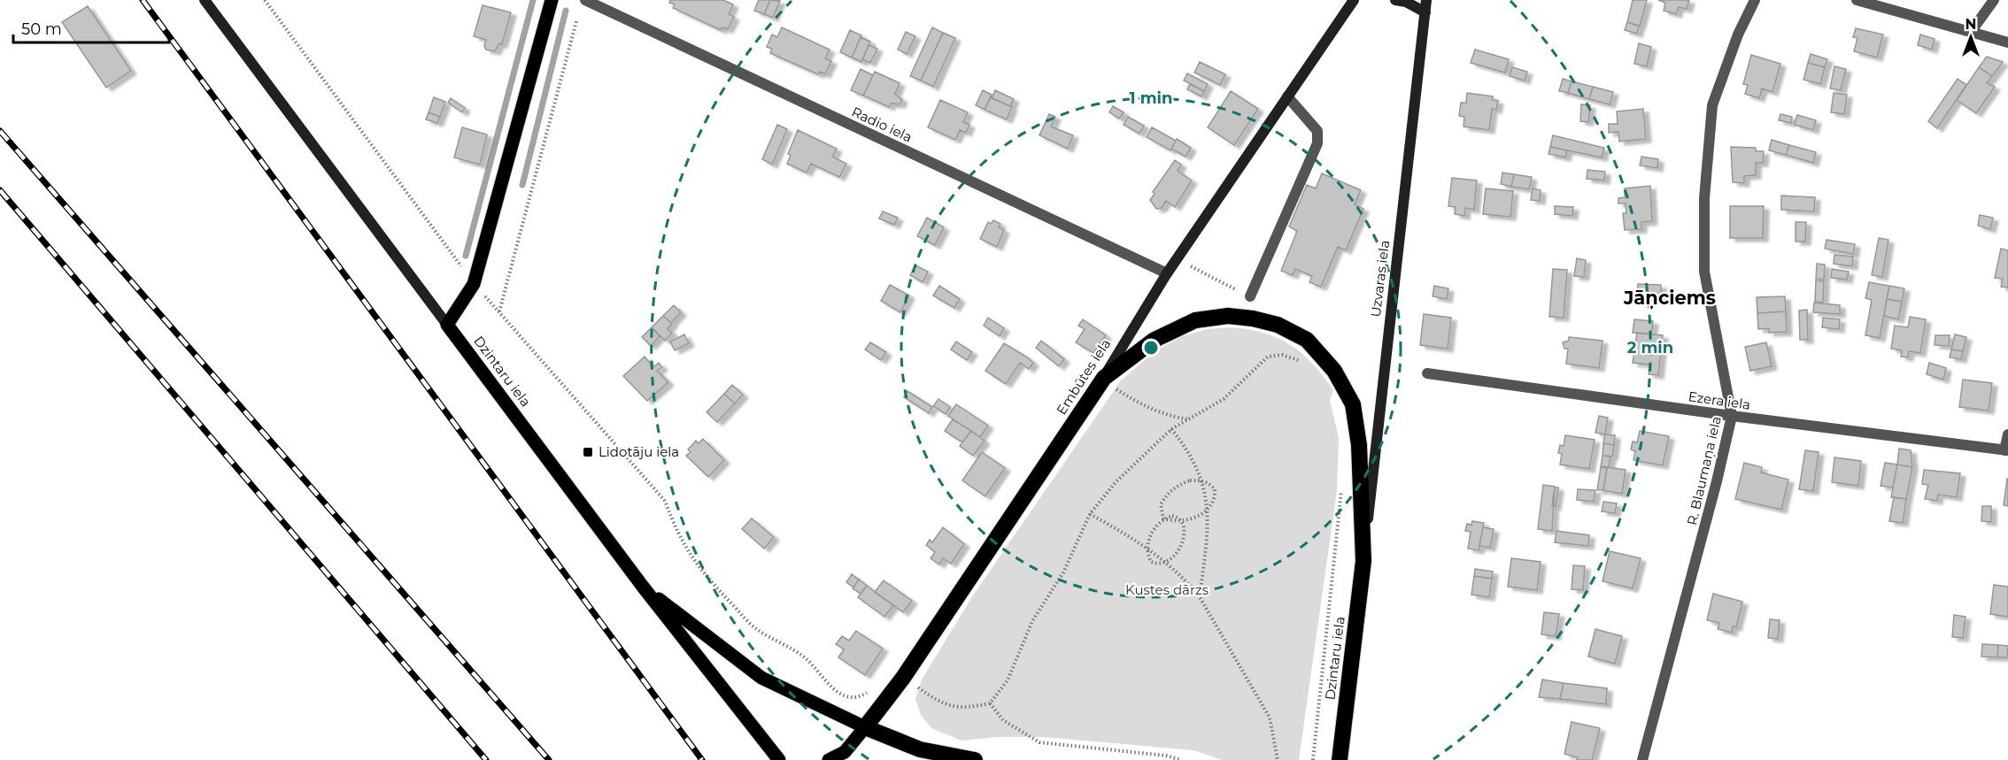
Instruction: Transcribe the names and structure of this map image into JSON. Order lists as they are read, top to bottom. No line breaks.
{"streets":{"highway":["Dzintaru iela","Embūtes iela"],"street":["Radio iela","Uzvaras iela","Ezera iela","R. Blaumaņa iela"]},"crossings":[["Radio iela","Embūtes iela"],["Uzvaras iela","Dzintaru iela"],["Dzintaru iela","Embūtes iela"],["Ezera iela","R. Blaumaņa iela"]],"districts":["Jāņciems"],"parks":["Kustes dārzs"],"places":{"transit":["Lidotāju iela"]},"scale_bar":"50 m","north":"top","rings":["1 min","2 min"]}
